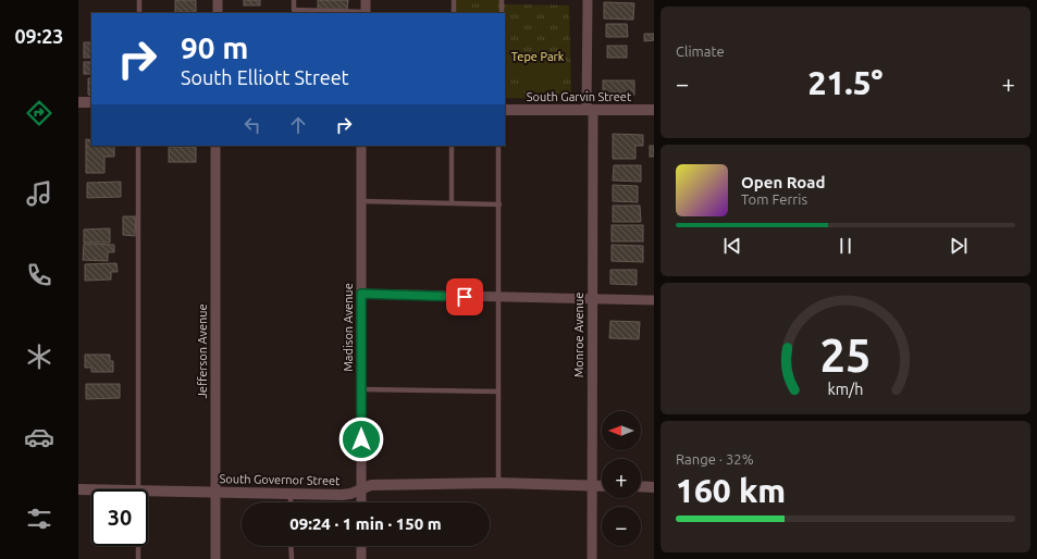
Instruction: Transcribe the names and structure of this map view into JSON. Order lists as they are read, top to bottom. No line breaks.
{"streets":{"street":["South Garvin Street","Madison Avenue","Monroe Avenue","Jefferson Avenue","South Governor Street"]},"crossings":[["South Garvin Street","Monroe Avenue"],["Madison Avenue","South Governor Street"],["Monroe Avenue","South Governor Street"],["Jefferson Avenue","South Governor Street"]],"parks":["Tepe Park"],"north":"left","page":{"tabs":"09:23","tile":["Climate",["Range · 32%","160 km"]],"turn":["90 m","South Elliott Street"],"heat":["−","21.5°","+"],"song":["Open Road","Tom Ferris"],"map_buttons":["+","−"],"limit":"30","trip":"09:24 · 1 min · 150 m","gauge":["25","km/h"]}}
